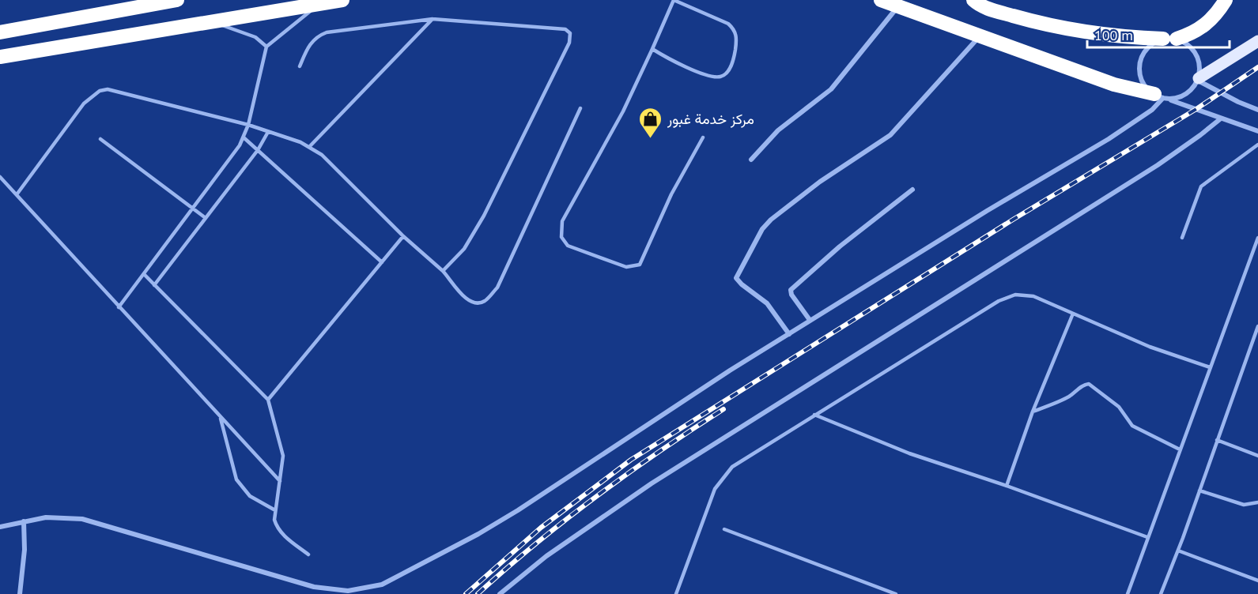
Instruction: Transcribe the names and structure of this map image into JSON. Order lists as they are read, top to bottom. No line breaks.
{"places":{"shop":["مركز خدمة غبور"]},"scale_bar":"100 m"}
